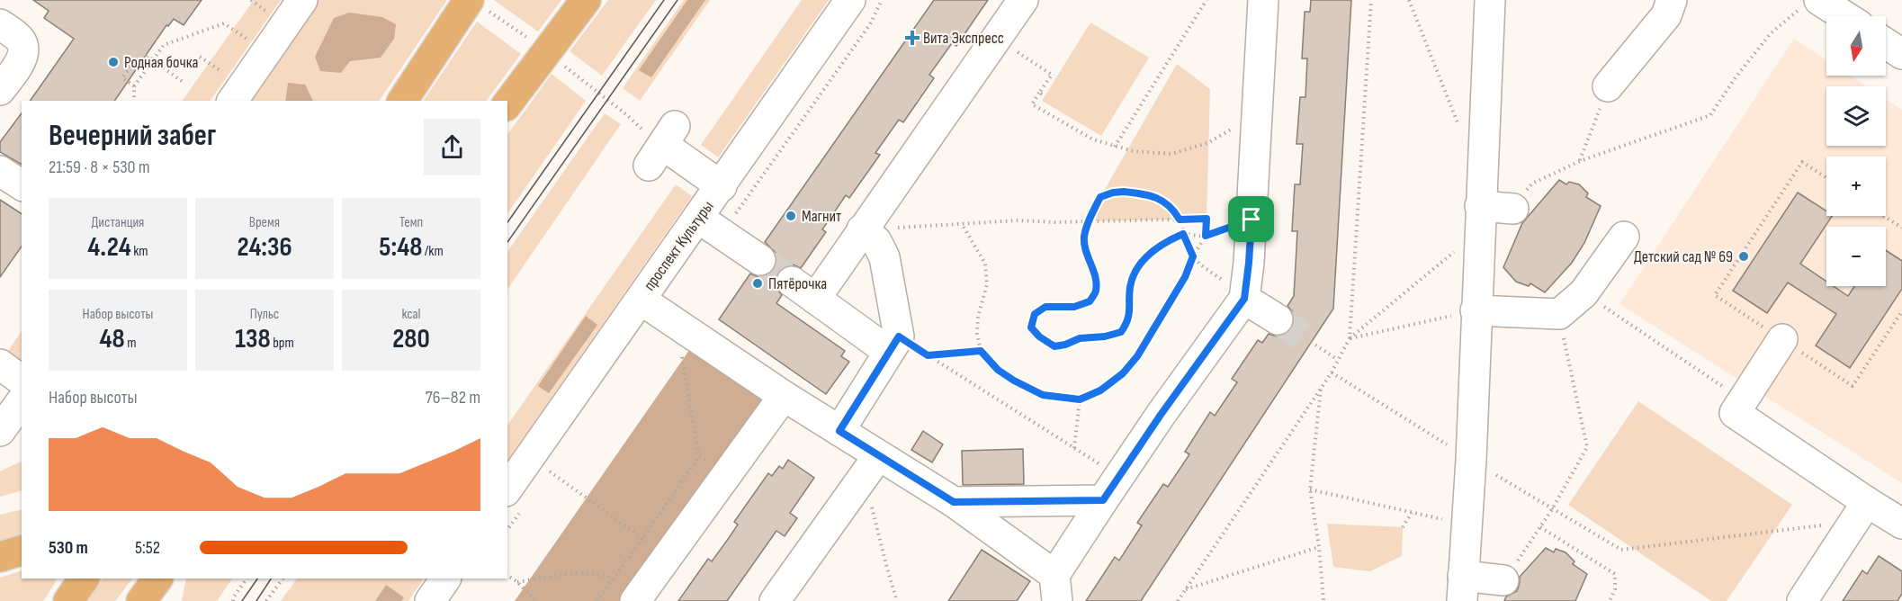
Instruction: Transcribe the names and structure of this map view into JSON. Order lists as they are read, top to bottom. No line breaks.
{"streets":{"street":["проспект Культуры"]},"places":{"health":["Вита Экспресс"],"other":["Родная бочка","Магнит","Детский сад № 69","Пятёрочка"]},"north":"bottom","page":{"map_buttons":["+","−"],"heading":["Вечерний забег","21:59 · 8 × 530 m"],"stats":[["Дистанция","4.24 km"],["Время","24:36"],["Темп","5:48 /km"],["Набор высоты","48 m"],["Пульс","138 bpm"],["kcal","280"]],"chart":["Набор высоты","76–82 m"],"list":[{"name":"530 m","note":"5:52"}]}}
